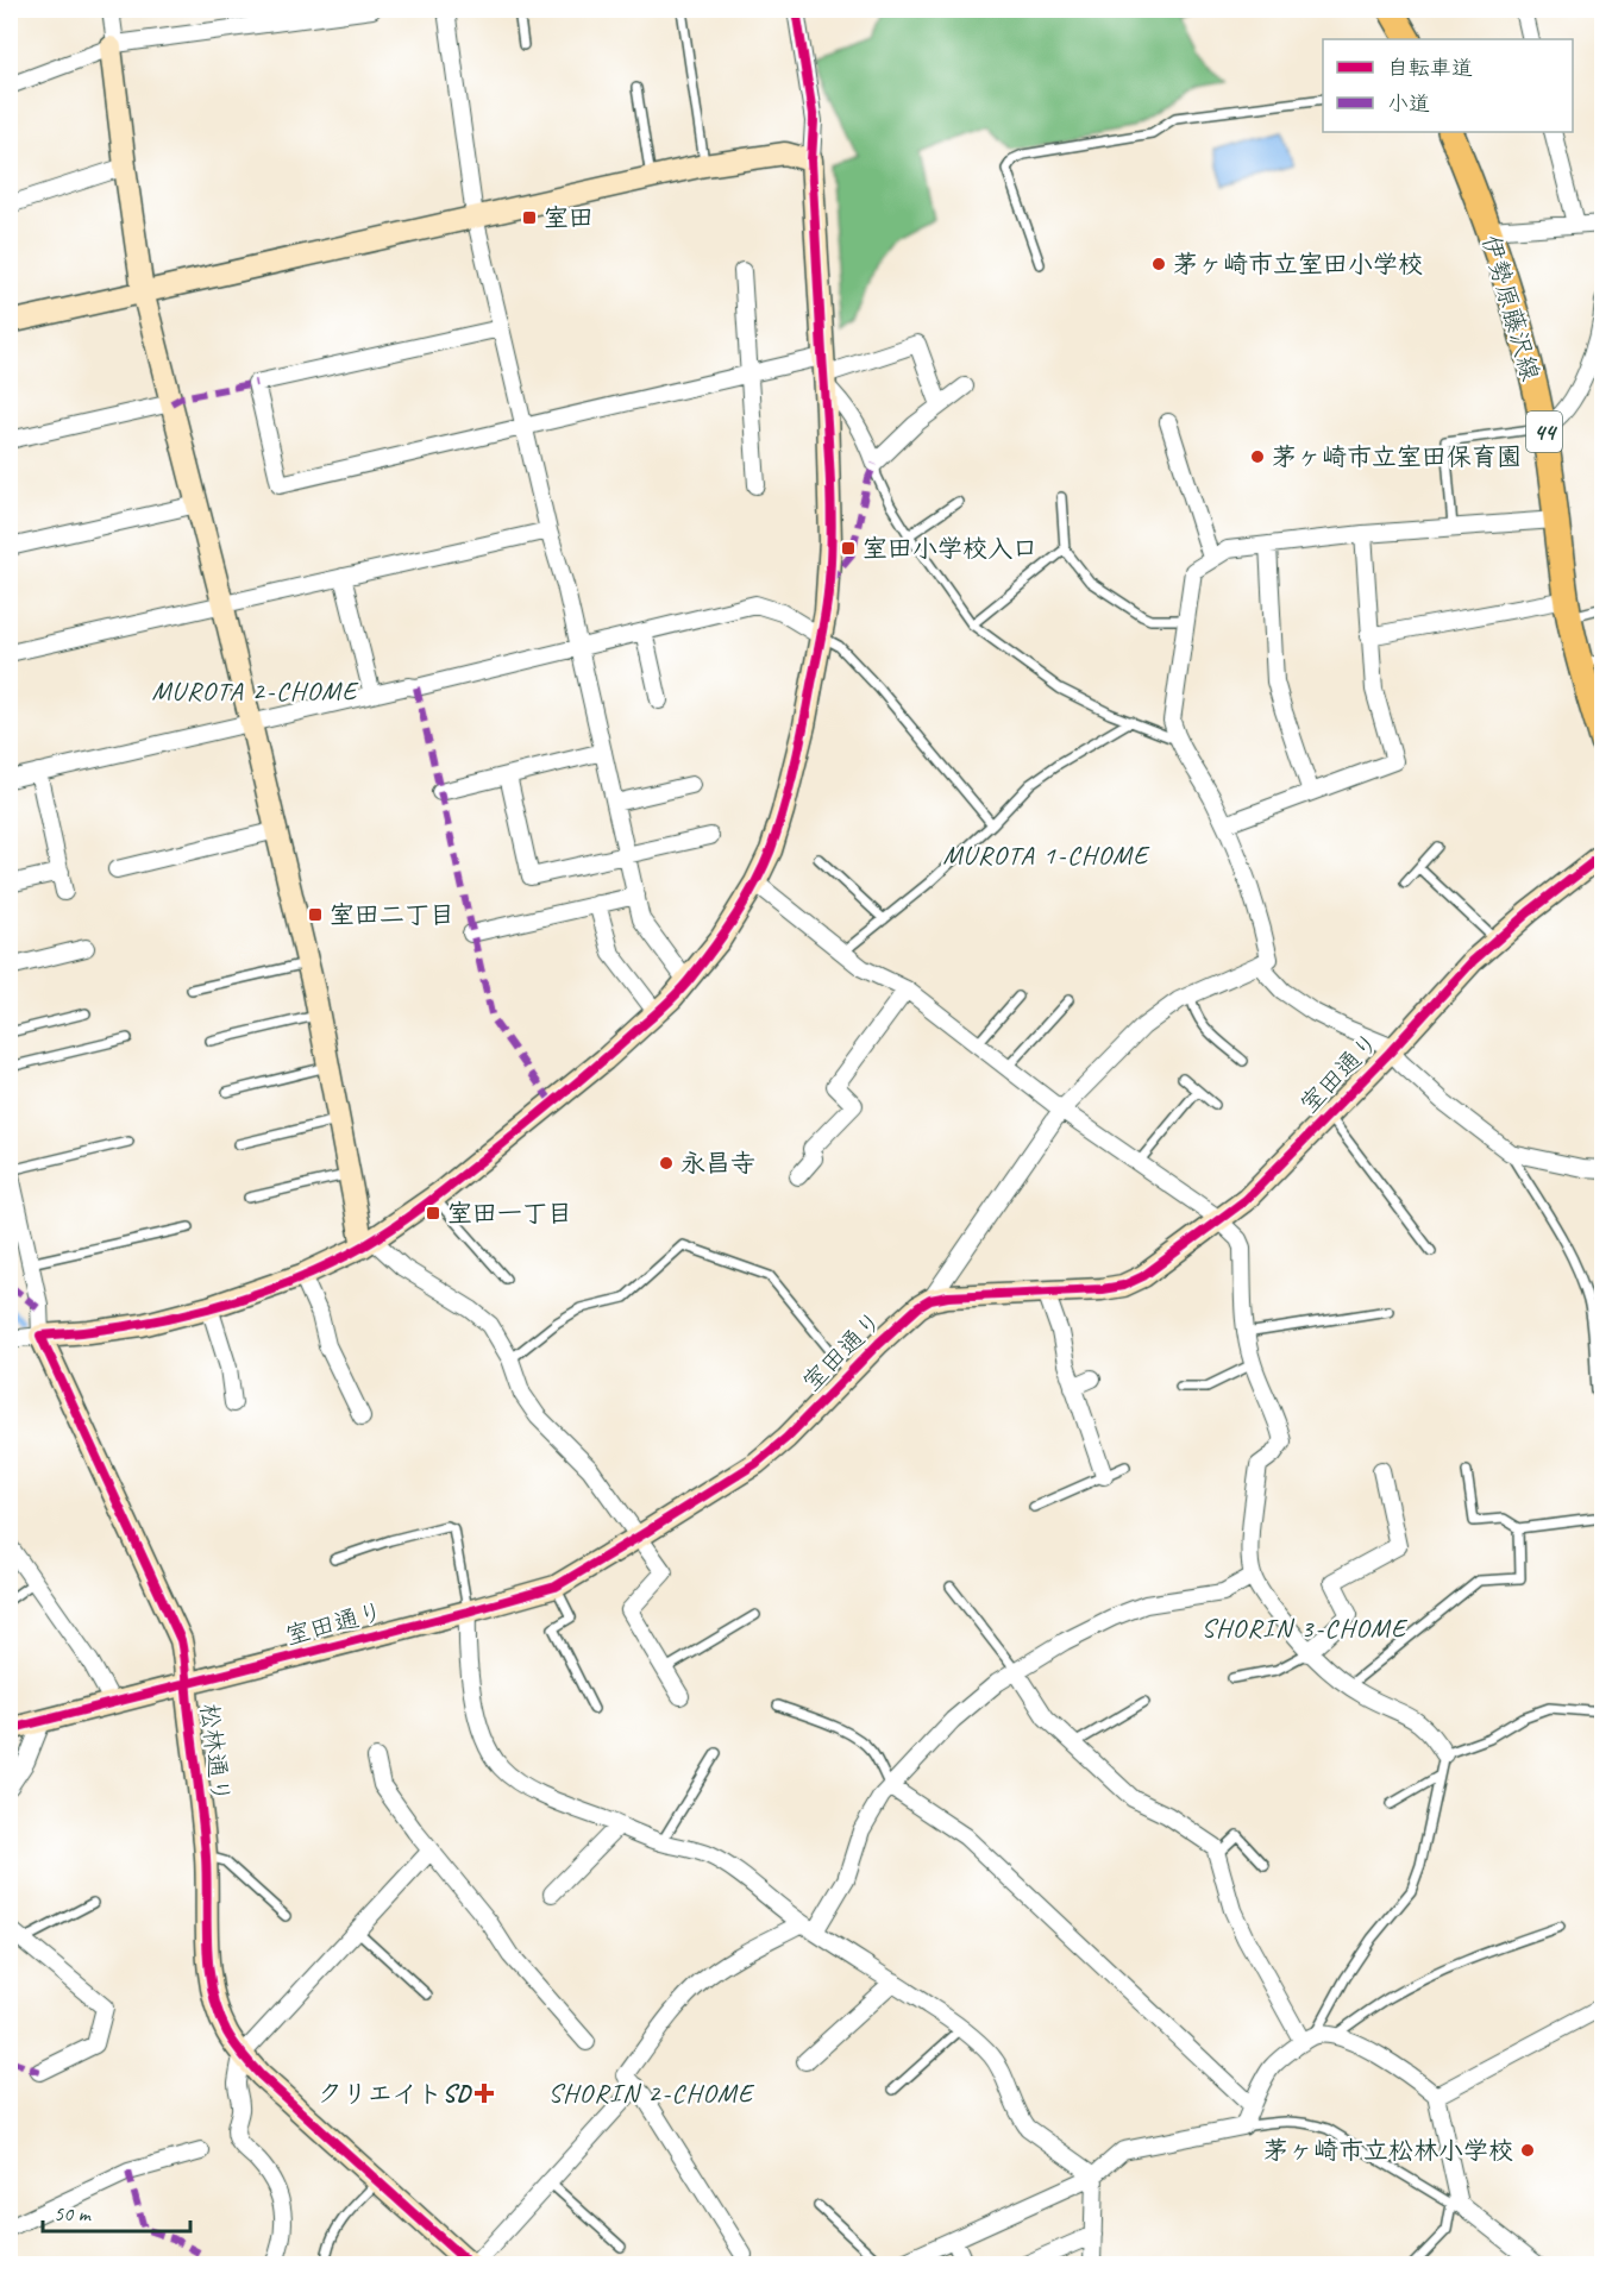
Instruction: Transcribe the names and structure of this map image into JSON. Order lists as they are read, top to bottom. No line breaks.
{"streets":{"main road":["伊勢原藤沢線","44"],"street":["室田通り","松林通り"]},"crossings":[["室田通り","松林通り"]],"districts":["MUROTA 2-CHOME","MUROTA 1-CHOME","SHORIN 3-CHOME","SHORIN 2-CHOME"],"places":{"transit":["室田","室田小学校入口","室田二丁目","室田一丁目"],"other":["茅ヶ崎市立室田小学校","茅ヶ崎市立室田保育園","永昌寺","茅ヶ崎市立松林小学校"],"health":["クリエイトSD"]},"legend":["自転車道","小道"],"scale_bar":"50 m"}
